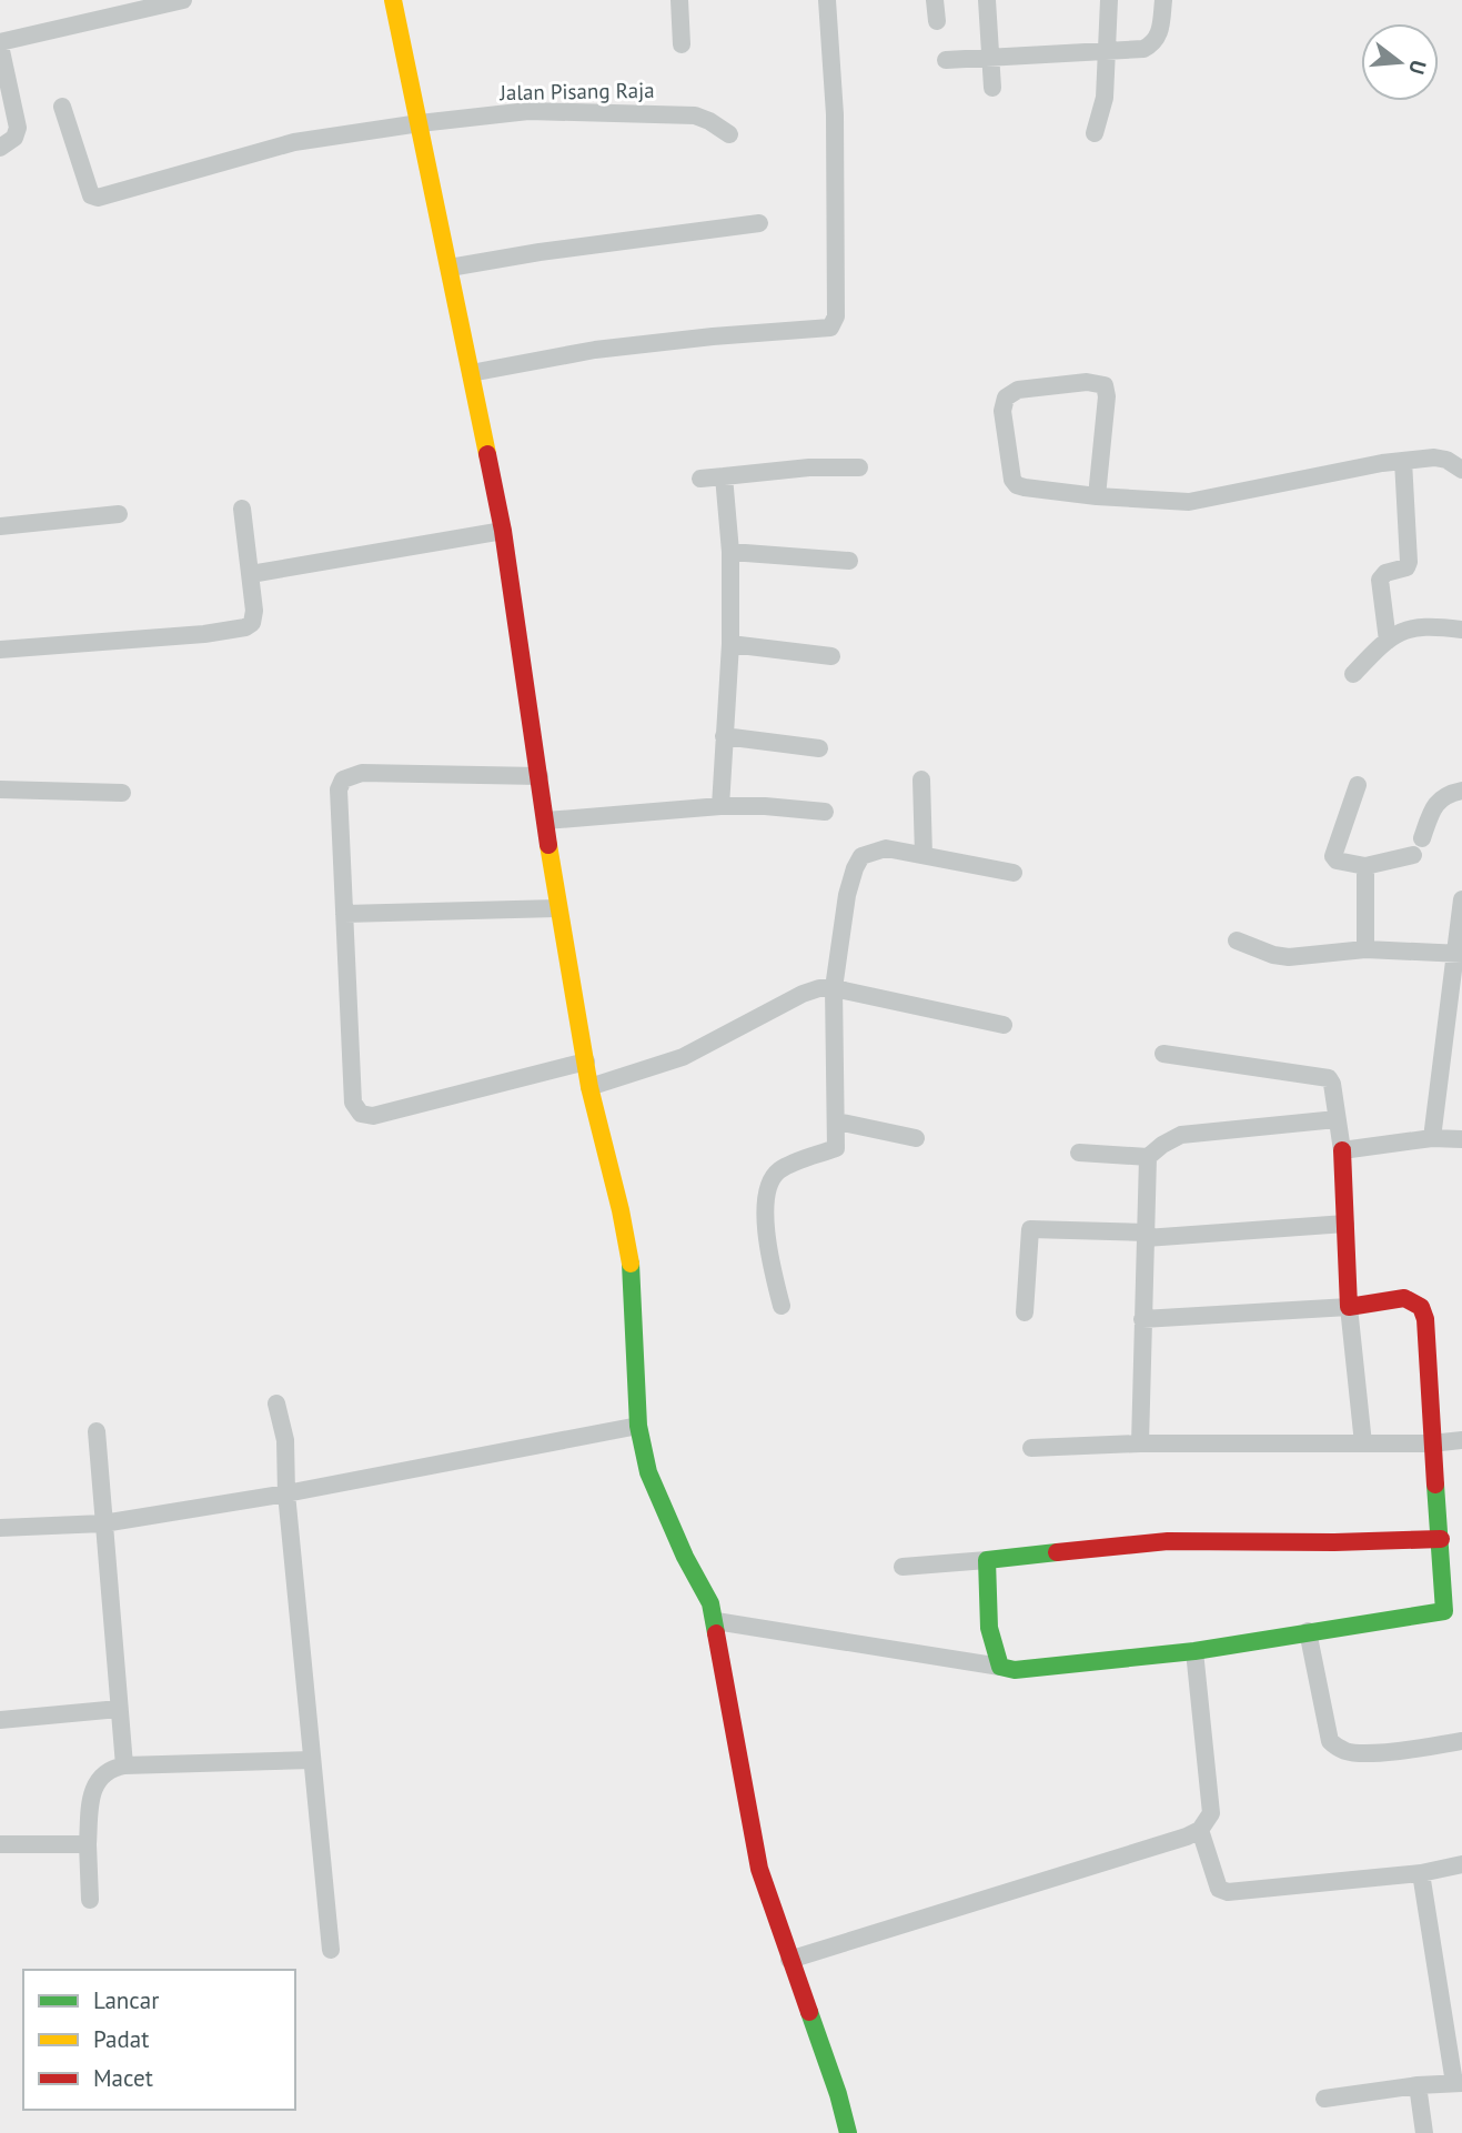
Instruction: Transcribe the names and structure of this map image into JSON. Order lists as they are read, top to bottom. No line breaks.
{"streets":{"street":["Jalan Pisang Raja"]},"legend":["Lancar","Padat","Macet"],"north":"right"}
